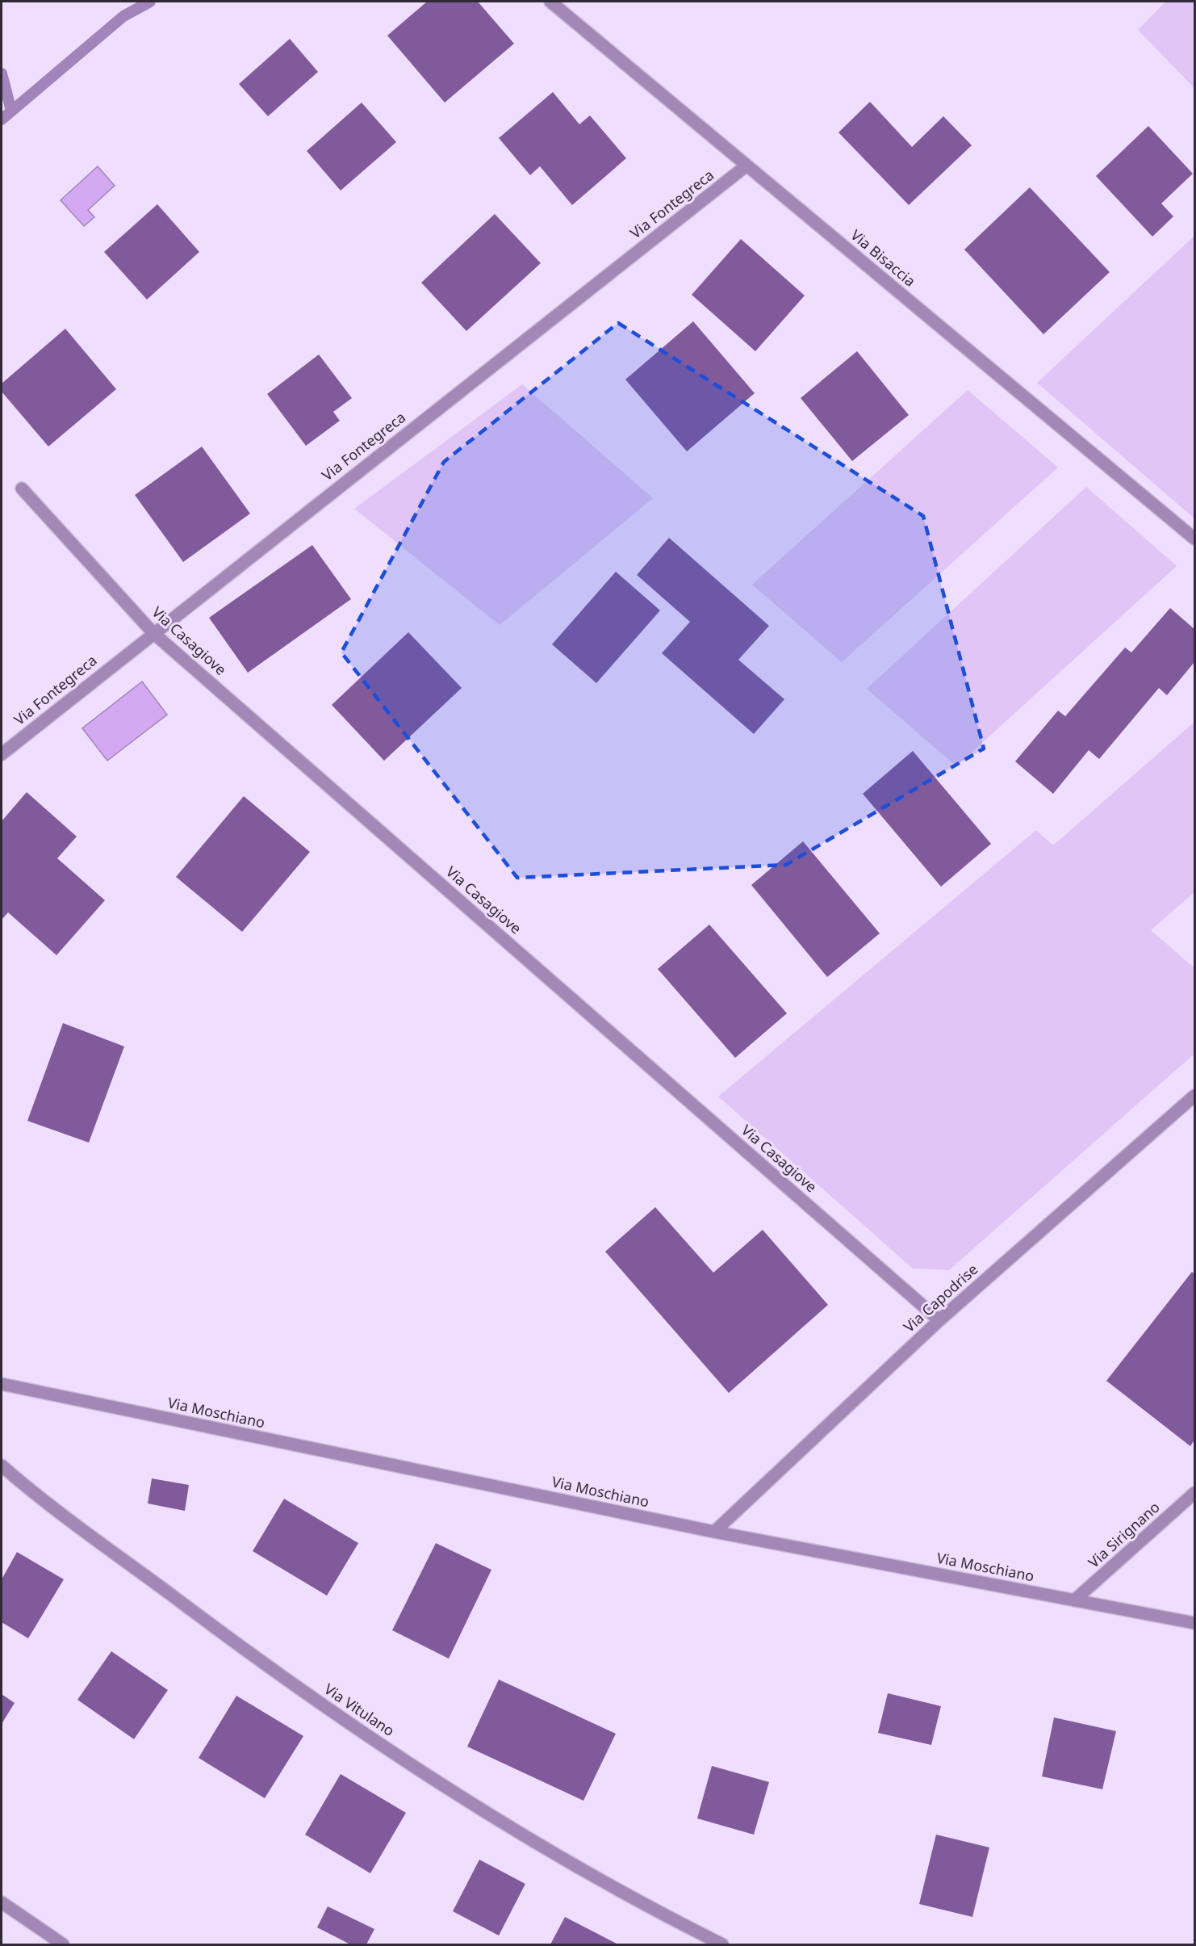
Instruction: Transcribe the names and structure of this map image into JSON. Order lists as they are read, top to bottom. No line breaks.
{"streets":{"street":["Via Fontegreca","Via Bisaccia","Via Casagiove","Via Capodrise","Via Moschiano","Via Sirignano","Via Vitulano"]},"crossings":[["Via Fontegreca","Via Bisaccia"],["Via Fontegreca","Via Casagiove"],["Via Casagiove","Via Capodrise"],["Via Capodrise","Via Moschiano"],["Via Moschiano","Via Sirignano"]]}
